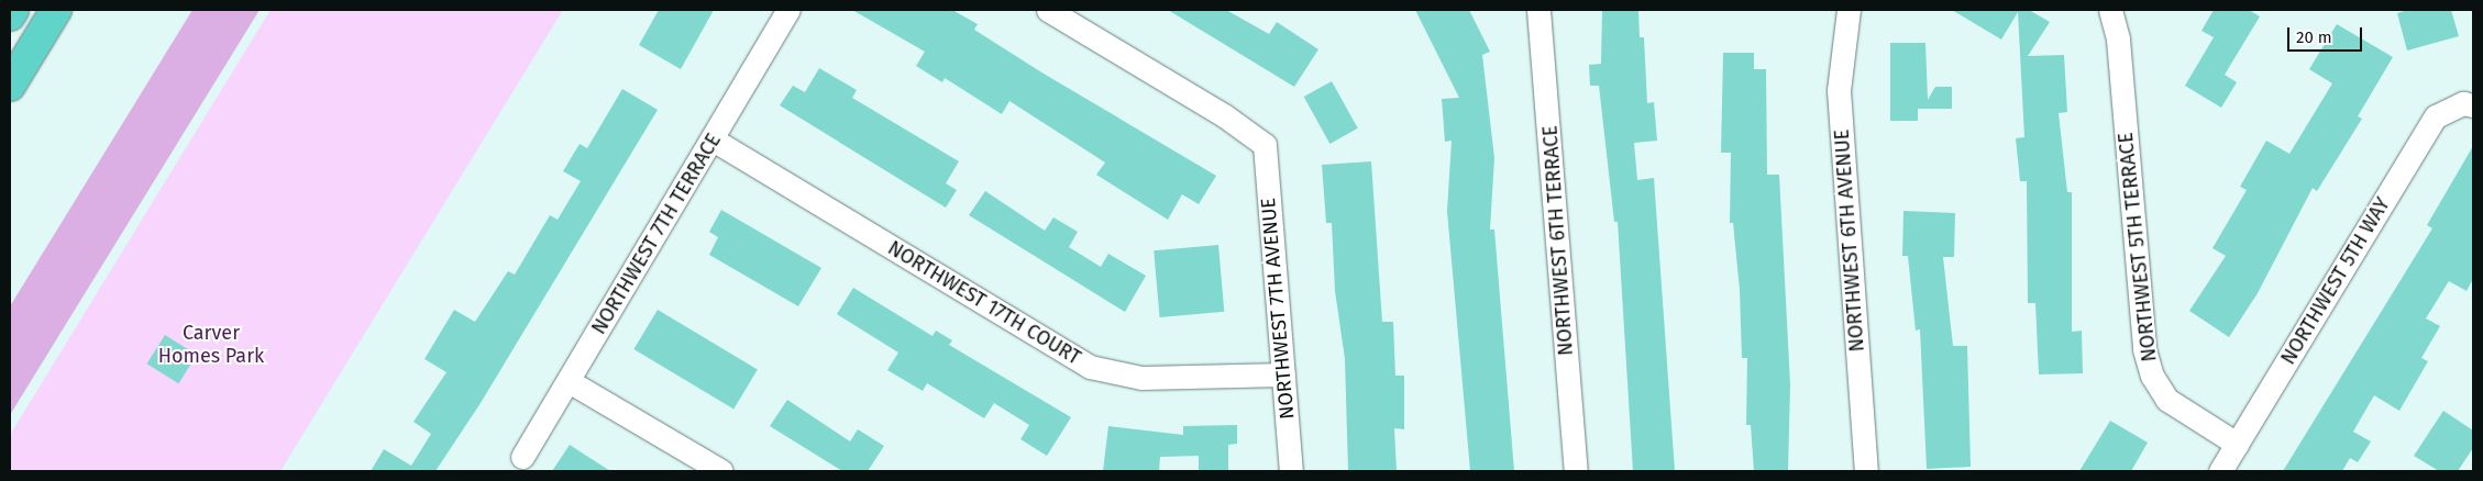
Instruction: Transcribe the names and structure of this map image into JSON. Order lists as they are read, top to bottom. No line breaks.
{"streets":{"street":["NORTHWEST 7TH TERRACE","NORTHWEST 6TH TERRACE","NORTHWEST 6TH AVENUE","NORTHWEST 5TH TERRACE","NORTHWEST 5TH WAY","NORTHWEST 17TH COURT","NORTHWEST 7TH AVENUE"]},"crossings":[["NORTHWEST 7TH TERRACE","NORTHWEST 17TH COURT"],["NORTHWEST 5TH TERRACE","NORTHWEST 5TH WAY"],["NORTHWEST 17TH COURT","NORTHWEST 7TH AVENUE"]],"parks":["Carver Homes Park"],"scale_bar":"20 m"}
